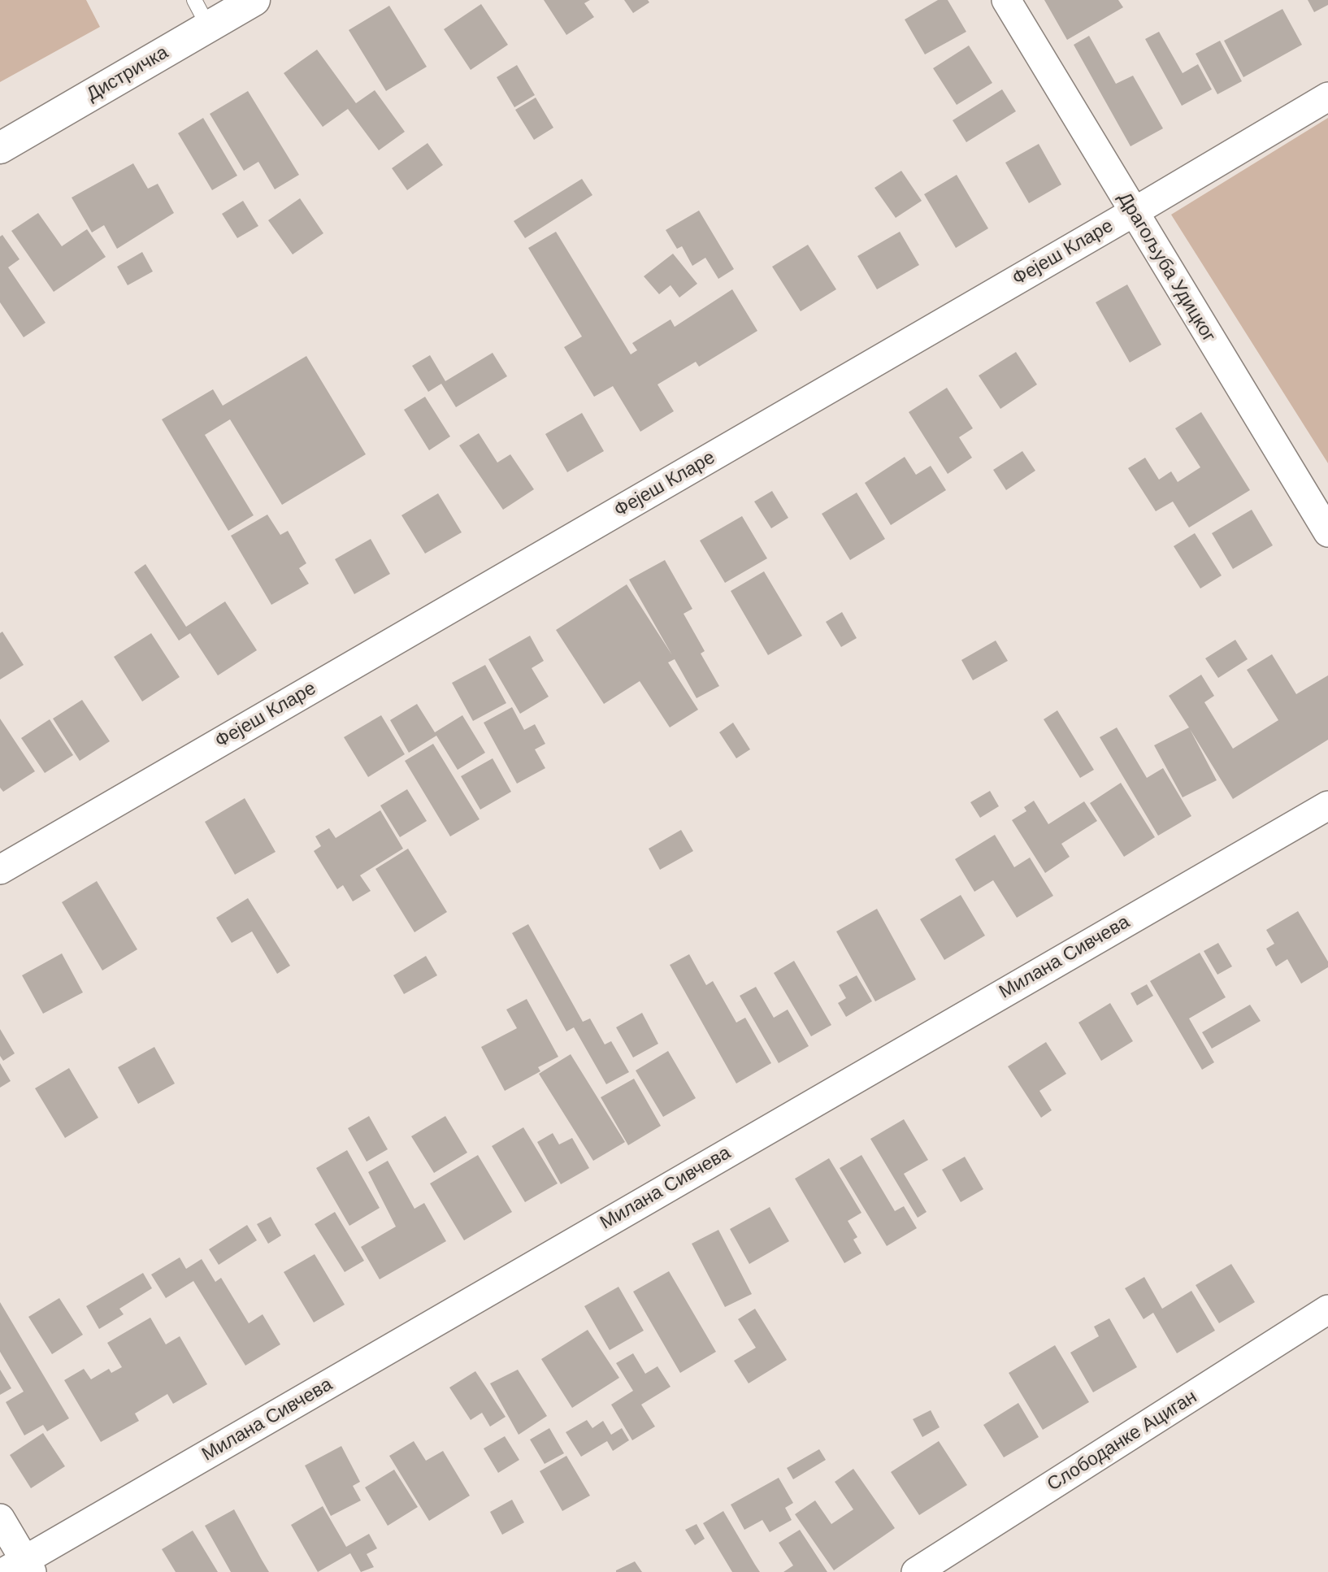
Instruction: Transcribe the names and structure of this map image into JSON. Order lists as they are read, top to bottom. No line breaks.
{"streets":{"main road":["Дистричка"],"street":["Фејеш Кларе","Драгољуба Удицког","Милана Сивчева","Слободанке Ациган"]},"crossings":[["Фејеш Кларе","Драгољуба Удицког"]]}
